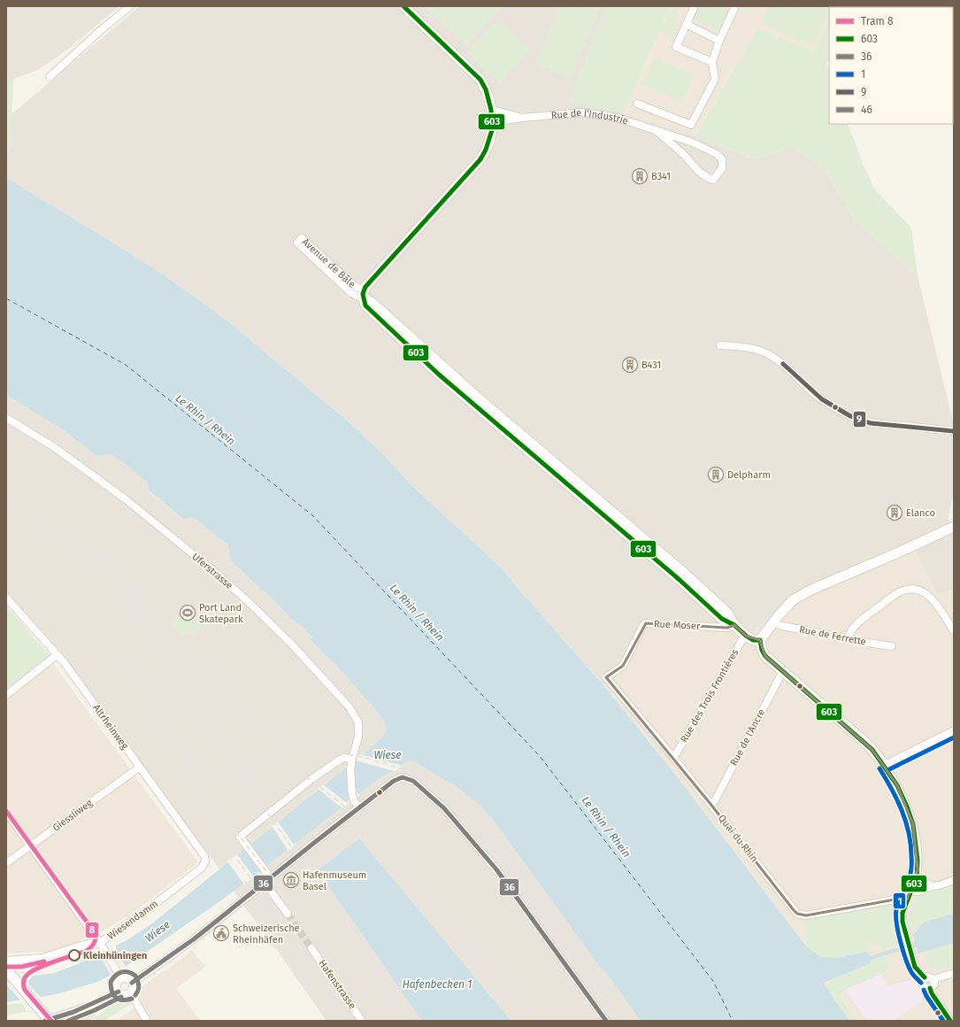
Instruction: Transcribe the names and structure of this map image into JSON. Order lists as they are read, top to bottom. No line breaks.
{"streets":{"main road":["Avenue de Bâle"],"street":["Rue de l'Industrie","Uferstrasse","Rue Moser","Rue de Ferrette","Rue des Trois Frontières","Altrheinweg","Rue de l'Ancre","Giessliweg","Quai du Rhin","Wiesendamm","Hafenstrasse"]},"crossings":[["Avenue de Bâle","Rue Moser"],["Avenue de Bâle","Rue des Trois Frontières"],["Rue Moser","Quai du Rhin"],["Rue des Trois Frontières","Quai du Rhin"],["Altrheinweg","Giessliweg"],["Altrheinweg","Wiesendamm"],["Rue de l'Ancre","Quai du Rhin"]],"water":["Le Rhin / Rhein","Wiese","Hafenbecken 1"],"places":{"building":["B341","B431","Delpharm","Elanco"],"sports":["Port Land Skatepark"],"museum":["Hafenmuseum Basel"],"public building":["Schweizerische Rheinhäfen"],"other":["Kleinhüningen"]},"lines":["transit line 603","transit line 9","transit line 1","transit line 36","tram line 8","transit line 46"],"legend":["Tram 8","603","36","1","9","46"]}
